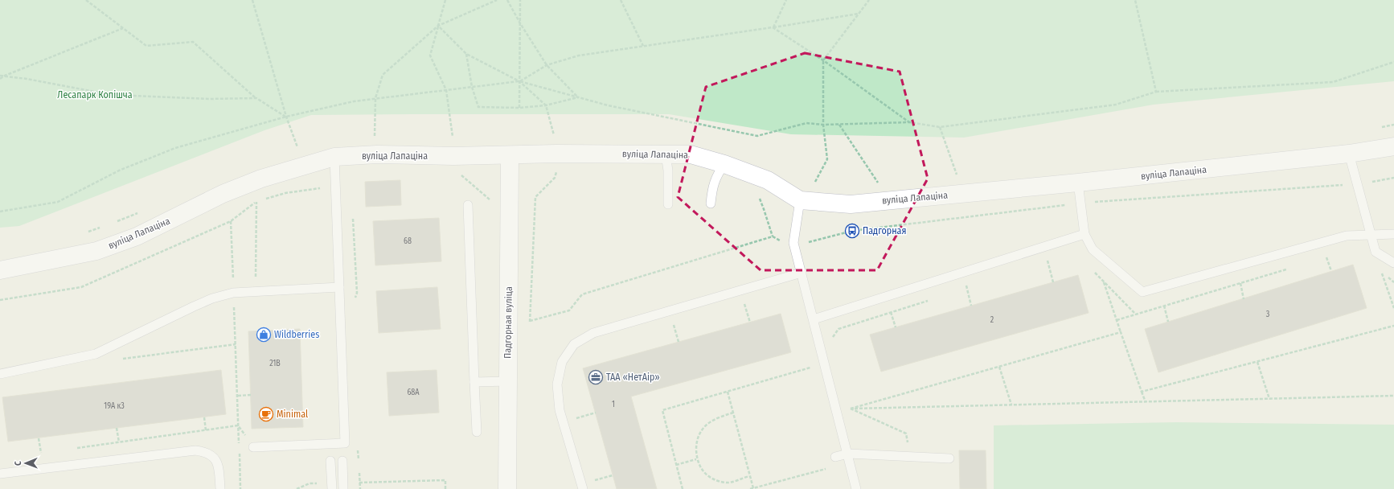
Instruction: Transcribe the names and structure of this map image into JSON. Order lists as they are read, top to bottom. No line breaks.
{"streets":{"main road":["вуліца Лапаціна","Падгорная вуліца"]},"crossings":[["вуліца Лапаціна","Падгорная вуліца"]],"parks":["Лесапарк Копішча"],"places":{"bus stop":["Падгорная"],"shop":["Wildberries"],"office":["ТАА «НетАір»"],"cafe":["Minimal"]},"house_numbers":["68","3","2","21В","68А","1","19А к3"],"north":"left"}
